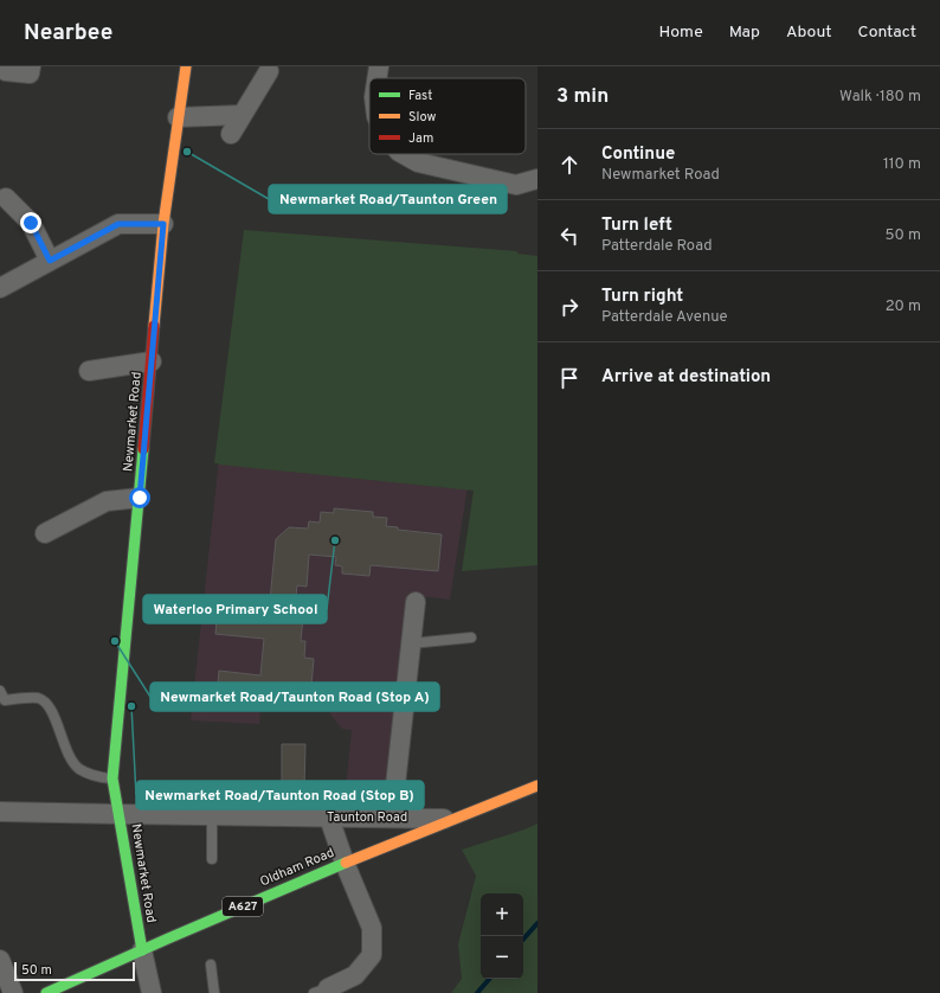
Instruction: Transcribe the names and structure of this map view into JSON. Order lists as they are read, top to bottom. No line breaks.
{"streets":{"main road":["Newmarket Road","Oldham Road","A627"],"street":["Taunton Road"]},"crossings":[["Newmarket Road","Taunton Road"],["Newmarket Road","Oldham Road"],["Taunton Road","Oldham Road"]],"places":["Newmarket Road/Taunton Green","Waterloo Primary School","Newmarket Road/Taunton Road (Stop A)","Newmarket Road/Taunton Road (Stop B)"],"legend":["Fast","Slow","Jam"],"scale_bar":"50 m","page":{"header":"Nearbee","nav":["Home","Map","About","Contact"],"heading":["3 min","Walk · 180 m"],"list":[["Continue","Newmarket Road","110 m"],["Turn left","Patterdale Road","50 m"],["Turn right","Patterdale Avenue","20 m"],"Arrive at destination"],"map_buttons":["+","−"],"scale":"50 m"}}
